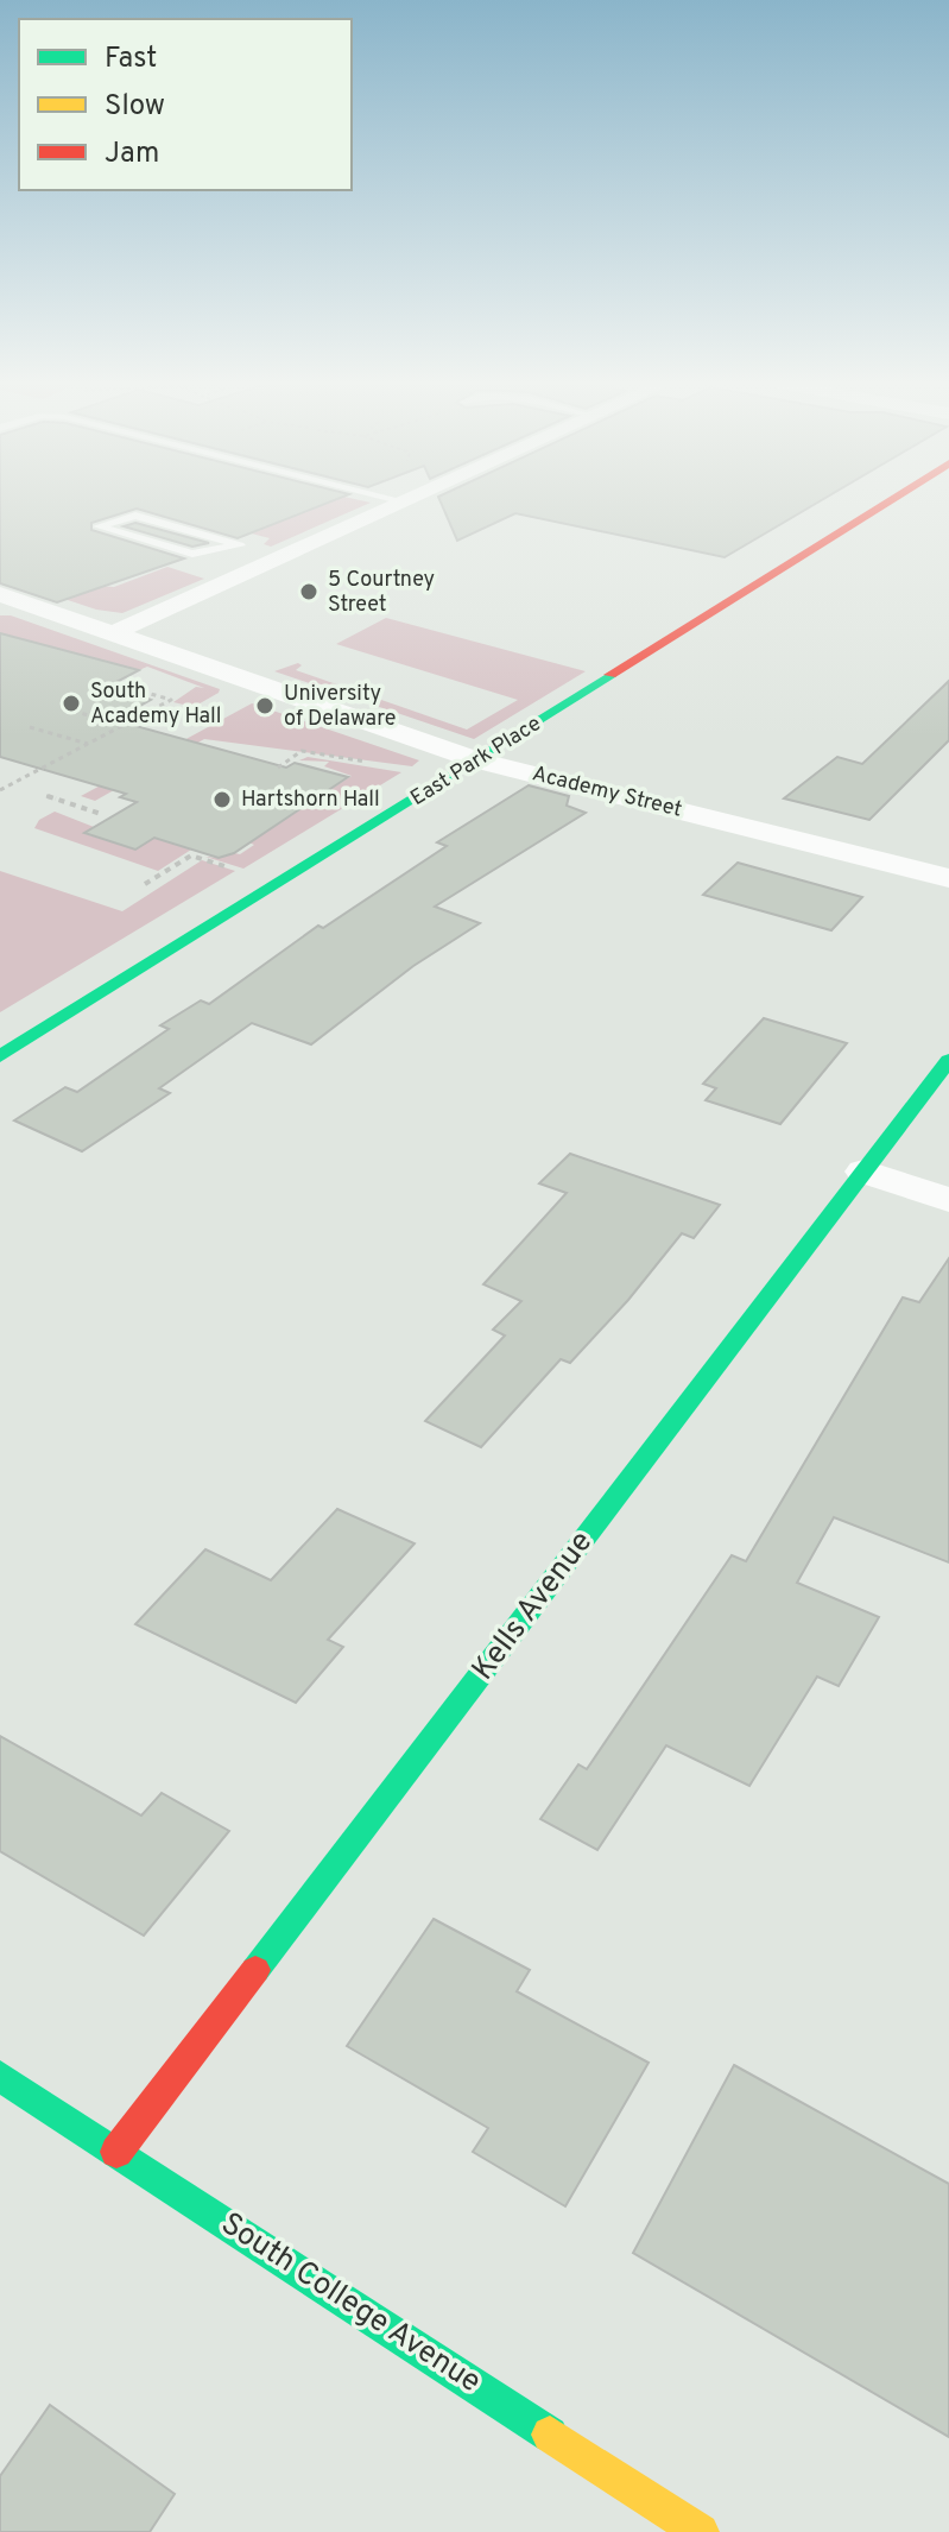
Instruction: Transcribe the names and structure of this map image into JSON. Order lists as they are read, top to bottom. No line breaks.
{"streets":{"street":["East Park Place","Academy Street","Kells Avenue","South College Avenue"]},"crossings":[["East Park Place","Academy Street"],["Kells Avenue","South College Avenue"]],"places":["5 Courtney Street","South Academy Hall","University of Delaware","Hartshorn Hall"],"legend":["Fast","Slow","Jam"]}
